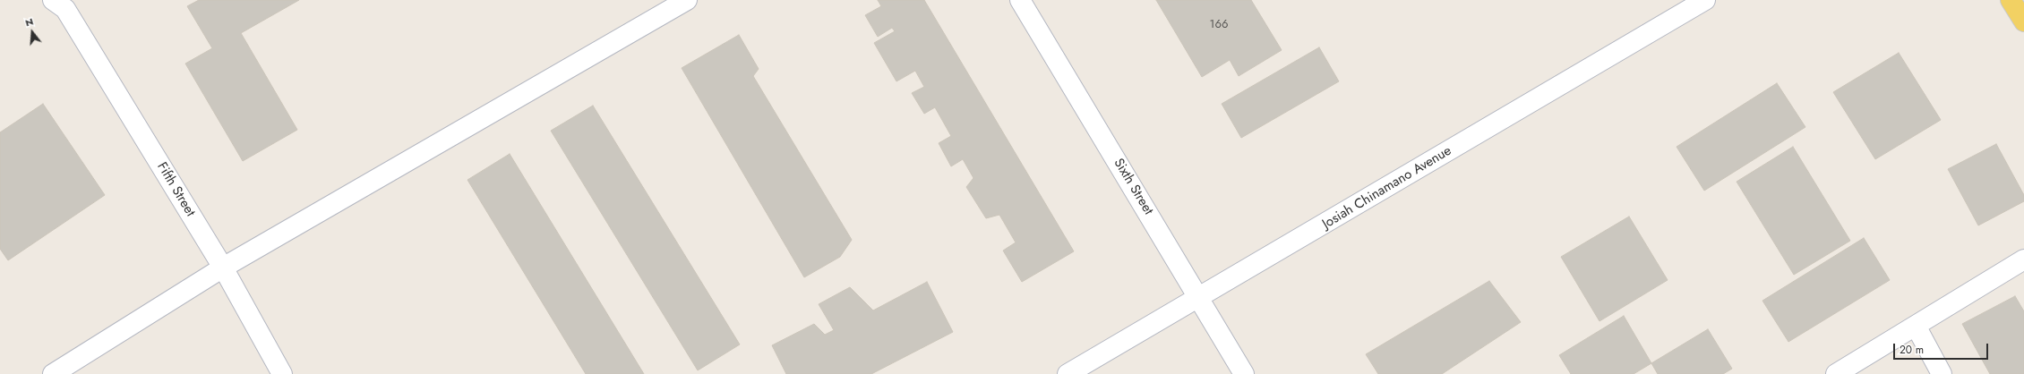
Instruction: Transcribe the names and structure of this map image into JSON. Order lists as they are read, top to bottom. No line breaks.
{"streets":{"street":["Sixth Street","Josiah Chinamano Avenue","Fifth Street"]},"crossings":[["Sixth Street","Josiah Chinamano Avenue"]],"house_numbers":["166"],"scale_bar":"20 m","north":"top"}
